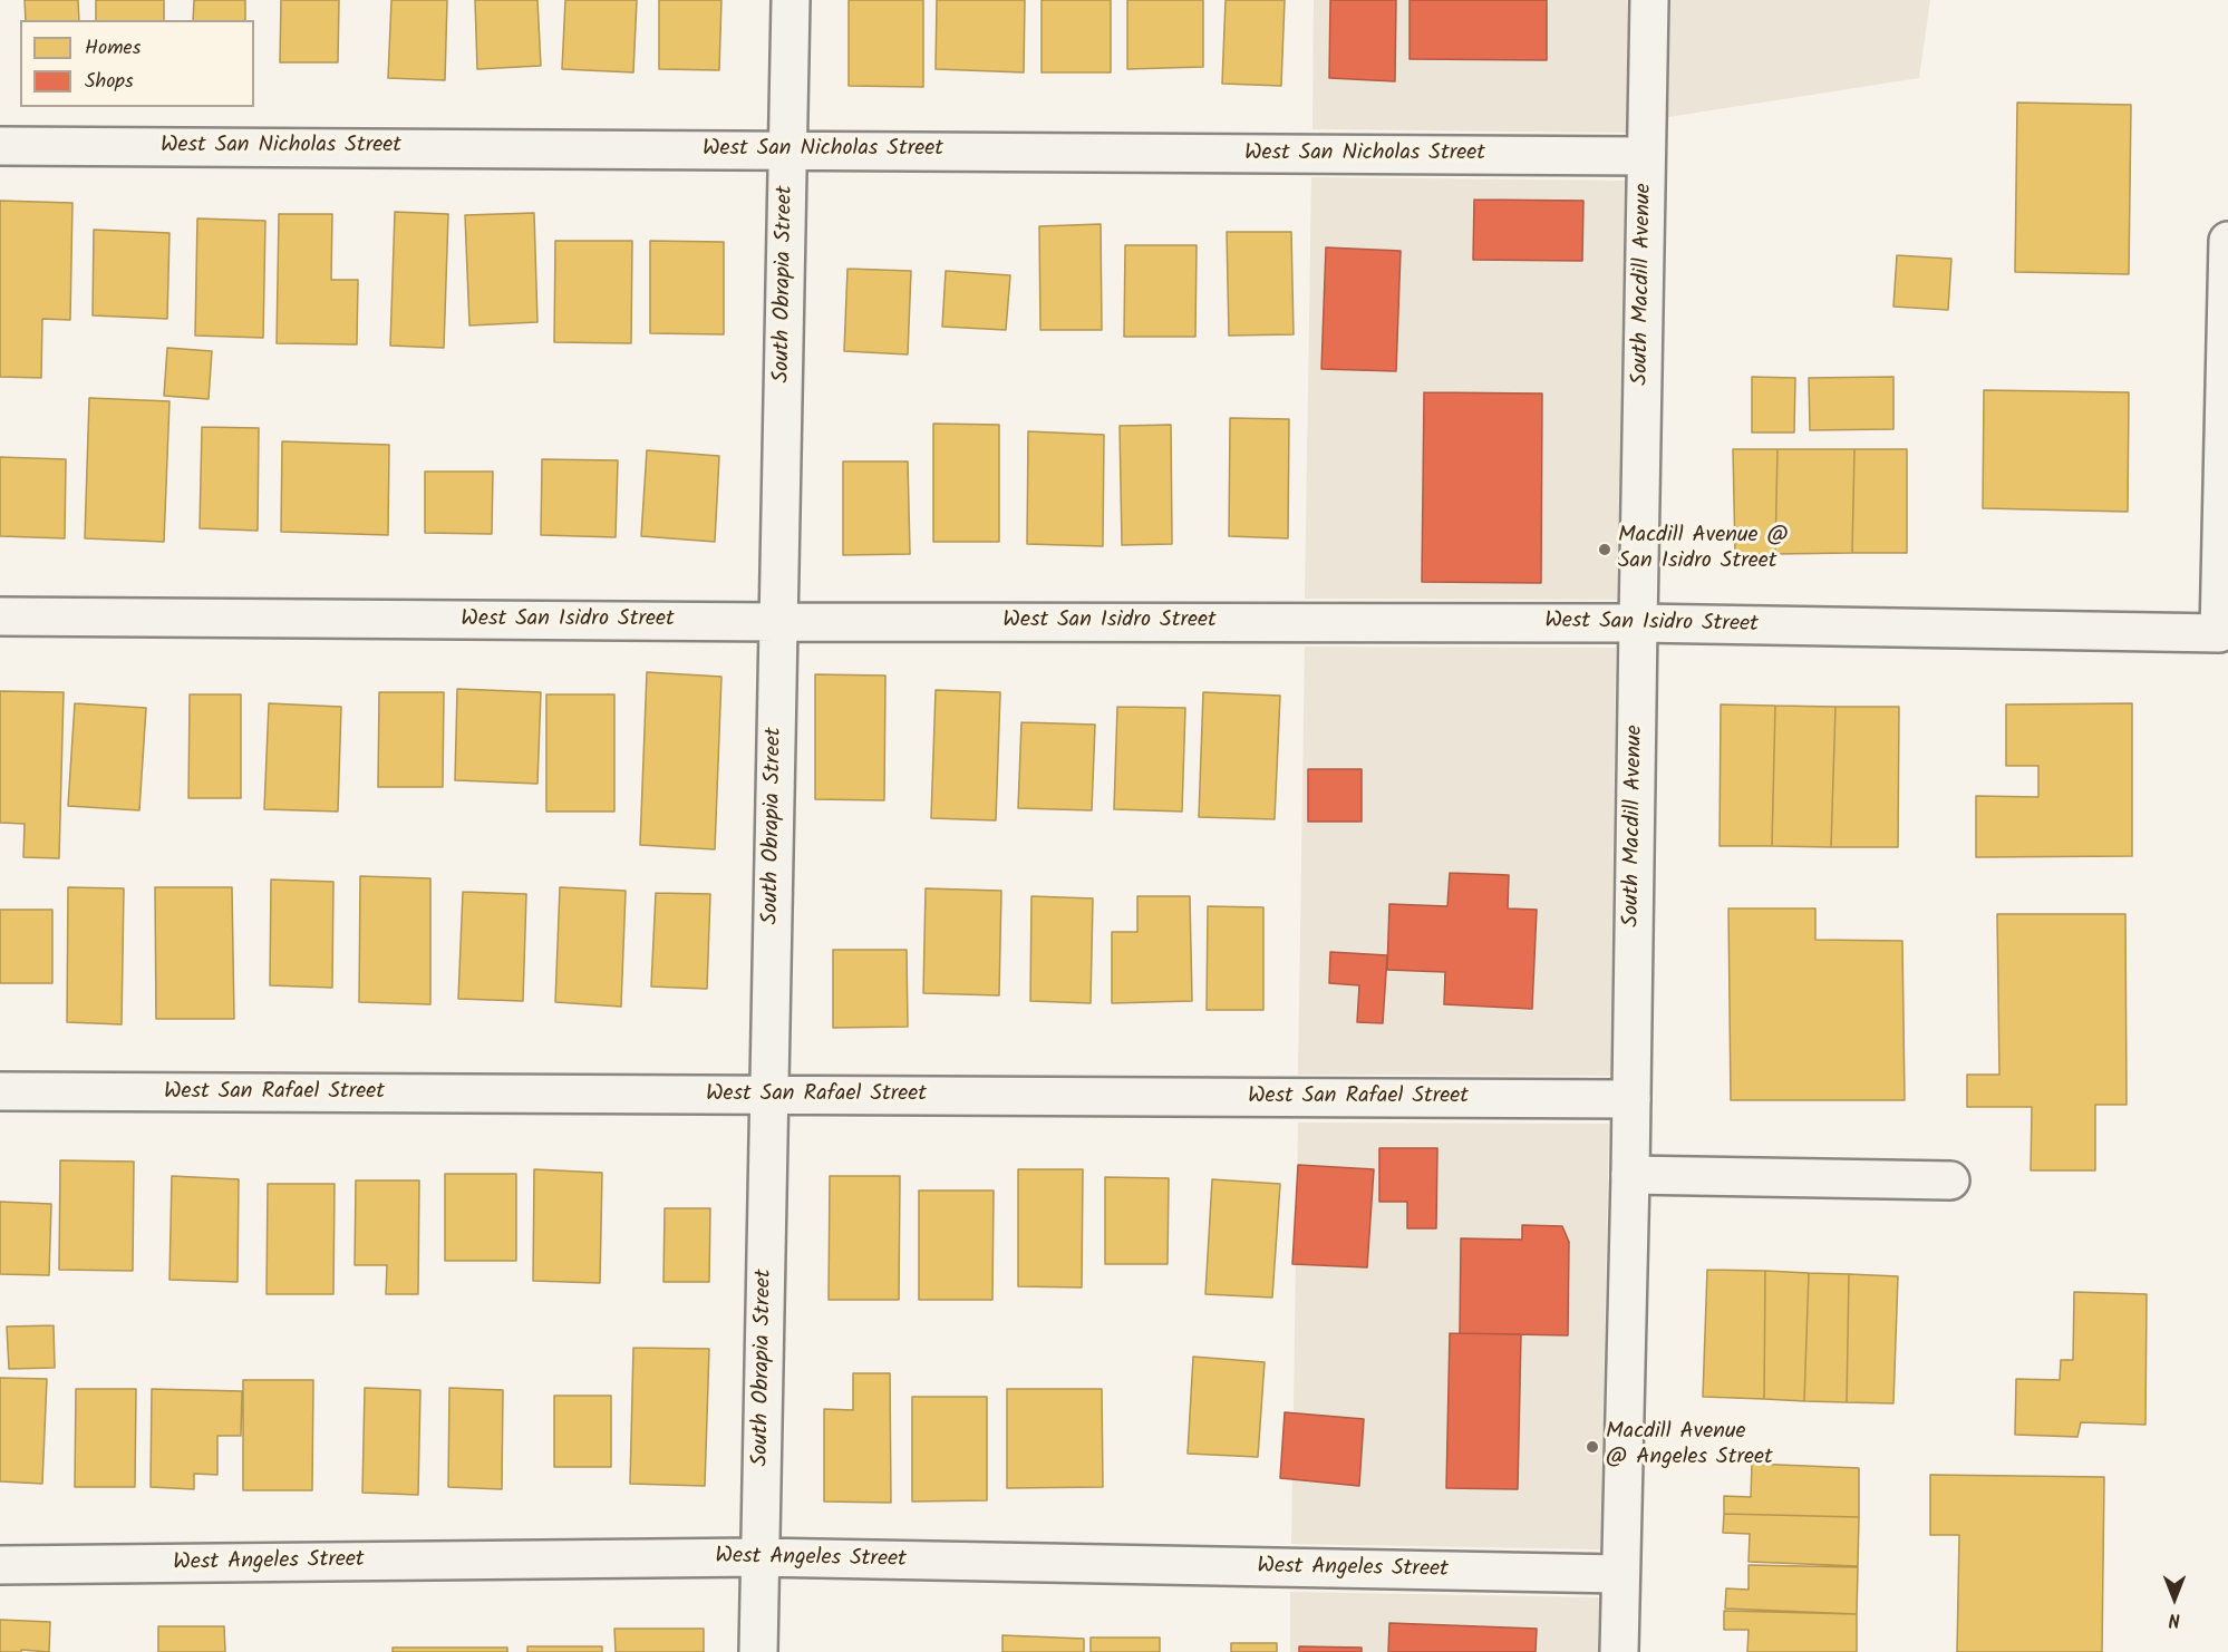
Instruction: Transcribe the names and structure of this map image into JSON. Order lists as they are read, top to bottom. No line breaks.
{"streets":{"street":["West San Nicholas Street","South Obrapia Street","South Macdill Avenue","West San Isidro Street","West San Rafael Street","West Angeles Street"]},"crossings":[["West San Nicholas Street","South Obrapia Street"],["West San Nicholas Street","South Macdill Avenue"],["South Obrapia Street","West San Isidro Street"],["South Obrapia Street","West San Rafael Street"],["South Obrapia Street","West Angeles Street"],["South Macdill Avenue","West San Isidro Street"],["South Macdill Avenue","West San Rafael Street"],["South Macdill Avenue","West Angeles Street"]],"places":["Macdill Avenue @ San Isidro Street","Macdill Avenue @ Angeles Street"],"legend":["Homes","Shops"],"north":"bottom"}
